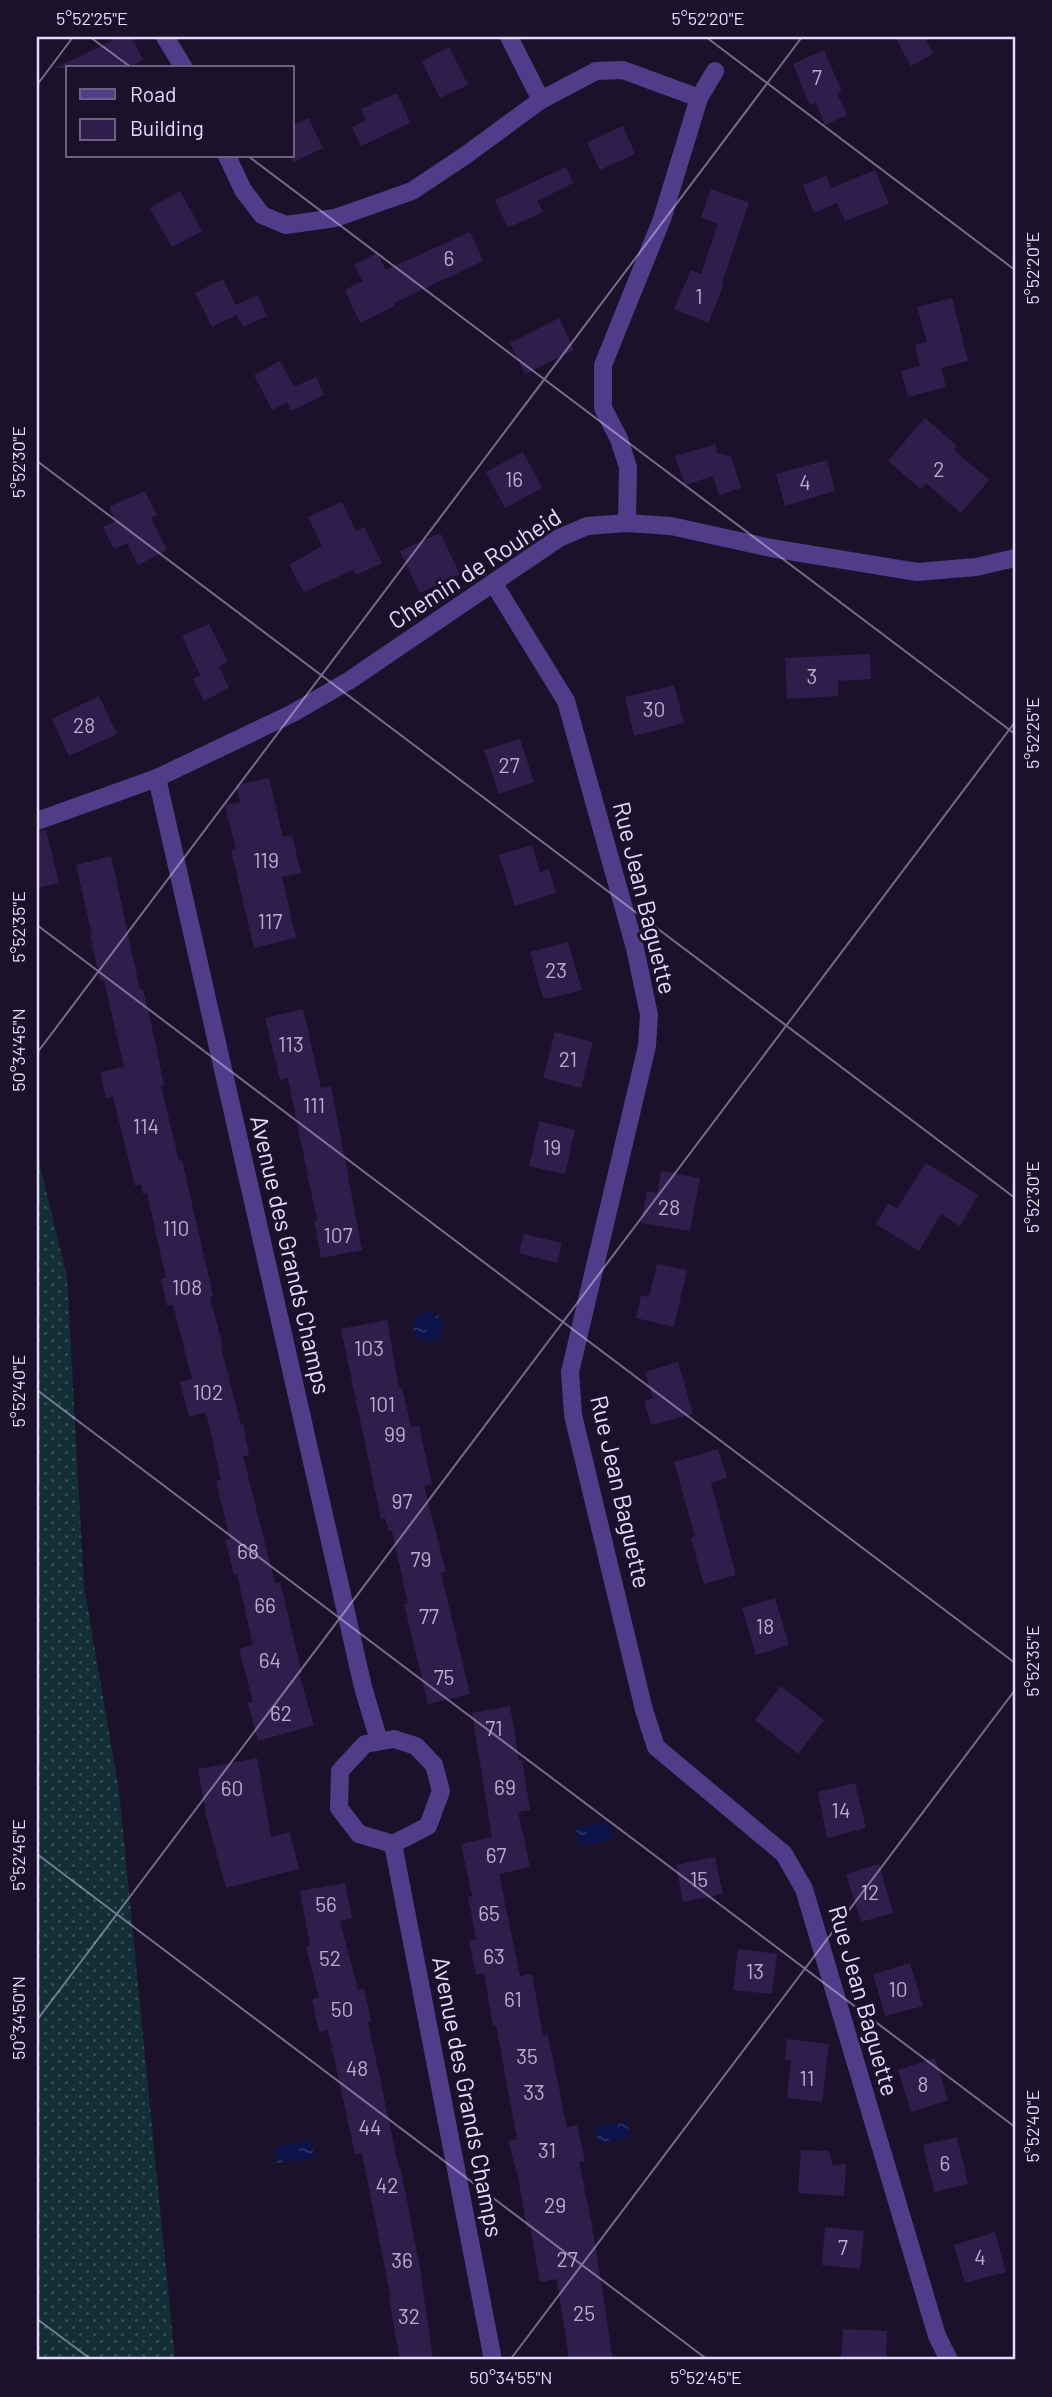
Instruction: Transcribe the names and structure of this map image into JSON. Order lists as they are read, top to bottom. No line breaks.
{"streets":{"street":["Chemin de Rouheid","Rue Jean Baguette","Avenue des Grands Champs"]},"crossings":[["Chemin de Rouheid","Rue Jean Baguette"],["Chemin de Rouheid","Avenue des Grands Champs"]],"house_numbers":["7","6","1","2","16","4","3","30","28","27","119","117","23","113","21","111","114","19","28","110","107","108","103","102","101","99","97","68","79","66","77","18","64","75","62","71","69","60","14","67","15","12","56","65","63","52","13","10","61","50","35","48","11","8","33","44","31","6","42","29","7","4","27","36","25","32"],"legend":["Road","Building"],"coordinates":["5°52'25\"E","5°52'20\"E","5°52'30\"E","5°52'35\"E","50°34'45\"N","5°52'40\"E","5°52'45\"E","50°34'50\"N","50°34'55\"N"]}
